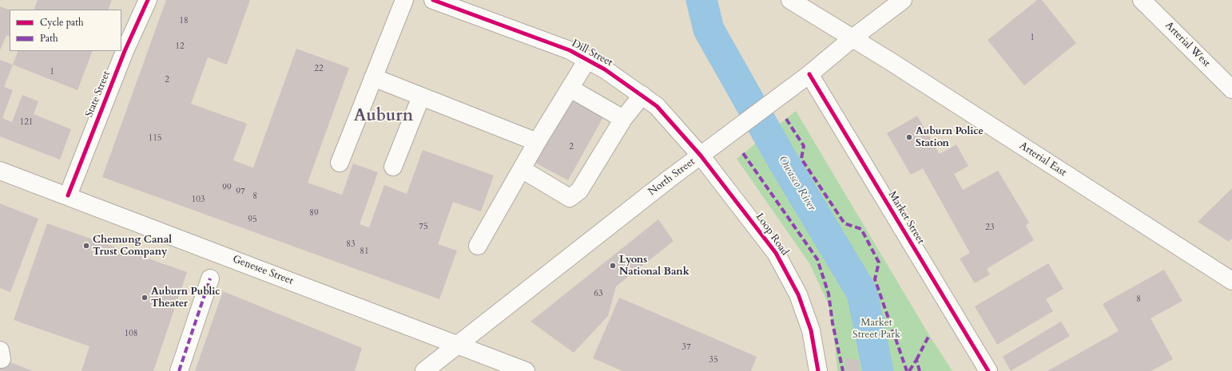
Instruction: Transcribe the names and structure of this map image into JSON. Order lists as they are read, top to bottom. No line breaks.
{"streets":{"main road":["Arterial West","Dill Street","State Street","Arterial East","North Street","Market Street","Loop Road","Genesee Street"]},"crossings":[["Dill Street","North Street"],["Dill Street","Loop Road"],["State Street","Genesee Street"],["Arterial East","North Street"],["North Street","Market Street"],["North Street","Loop Road"],["North Street","Genesee Street"]],"districts":["Auburn"],"water":["Owasco River"],"parks":["Market Street Park"],"places":["Auburn Police Station","Chemung Canal Trust Company","Lyons National Bank","Auburn Public Theater"],"house_numbers":["18","1","12","22","1","2","121","115","2","99","97","8","103","89","95","75","23","83","81","63","8","108","37","35"],"legend":["Cycle path","Path"]}
